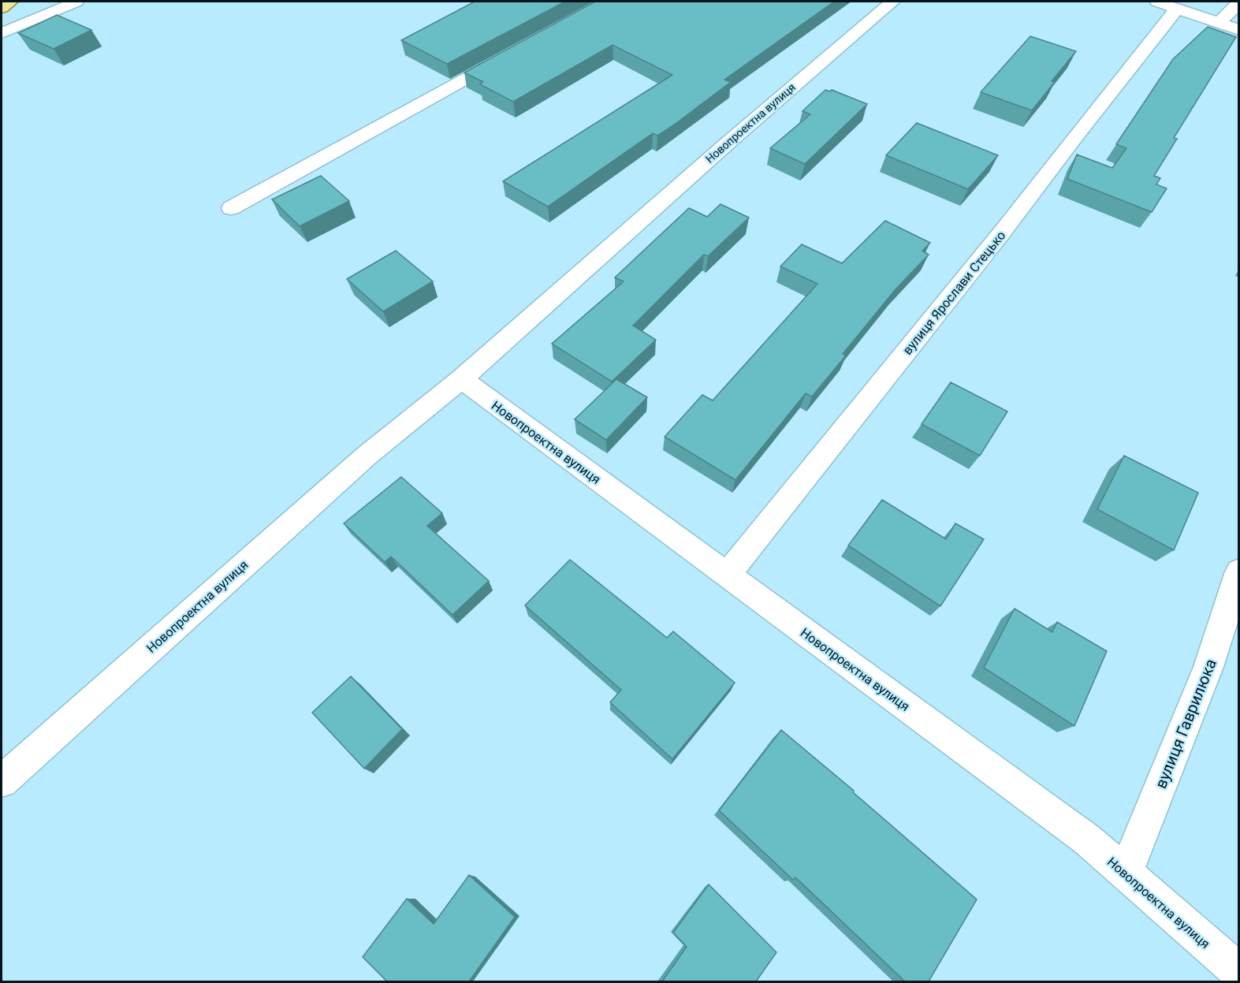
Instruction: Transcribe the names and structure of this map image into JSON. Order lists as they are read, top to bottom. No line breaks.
{"streets":{"street":["Новопроектна вулиця","вулиця Ярослави Стецько","вулиця Гаврилюка"]},"crossings":[["Новопроектна вулиця","вулиця Ярослави Стецько"],["Новопроектна вулиця","вулиця Гаврилюка"]]}
